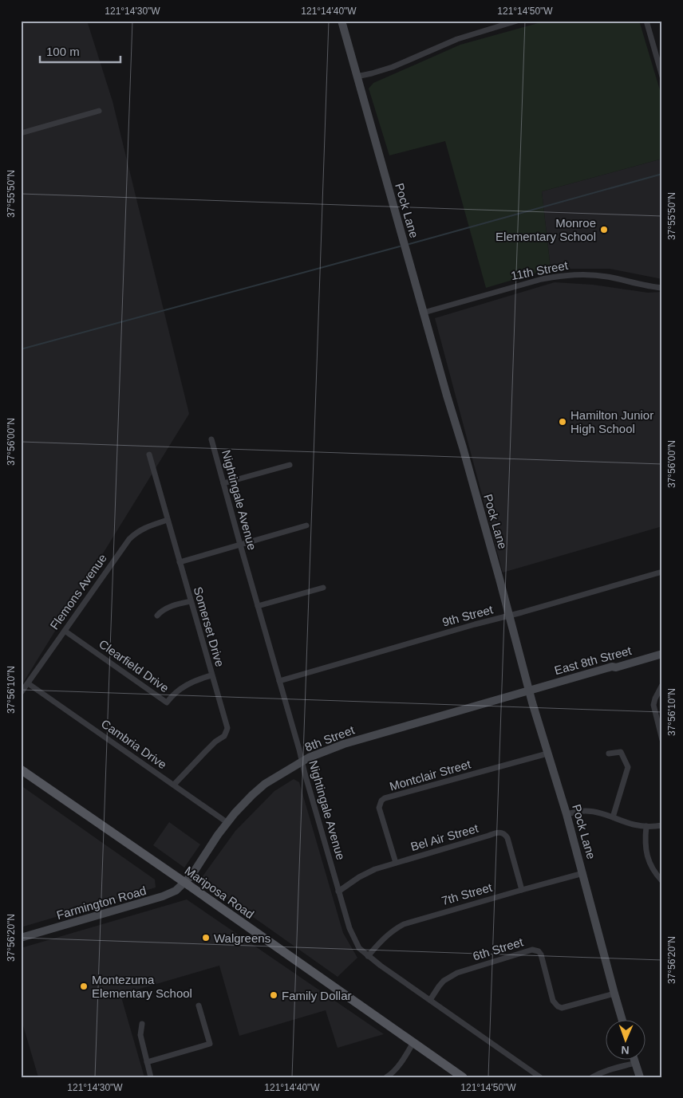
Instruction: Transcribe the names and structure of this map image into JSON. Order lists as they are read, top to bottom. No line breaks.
{"streets":{"main road":["Mariposa Road"],"street":["Pock Lane","11th Street","Nightingale Avenue","Flemons Avenue","9th Street","Somerset Drive","East 8th Street","Clearfield Drive","8th Street","Cambria Drive","Montclair Street","Bel Air Street","7th Street","Farmington Road","6th Street"]},"crossings":[["Pock Lane","11th Street"],["Pock Lane","9th Street"],["Pock Lane","East 8th Street"],["Pock Lane","8th Street"],["Pock Lane","Montclair Street"],["Pock Lane","7th Street"],["Pock Lane","6th Street"],["Nightingale Avenue","9th Street"],["Nightingale Avenue","8th Street"],["Nightingale Avenue","Bel Air Street"],["Nightingale Avenue","7th Street"],["Nightingale Avenue","6th Street"],["Flemons Avenue","Somerset Drive"],["Flemons Avenue","Clearfield Drive"],["Flemons Avenue","Cambria Drive"],["Somerset Drive","Clearfield Drive"],["Somerset Drive","Cambria Drive"],["East 8th Street","8th Street"],["8th Street","Cambria Drive"],["8th Street","Mariposa Road"],["8th Street","Farmington Road"],["Montclair Street","Bel Air Street"],["Bel Air Street","7th Street"],["Mariposa Road","Farmington Road"]],"places":["Monroe Elementary School","Hamilton Junior High School","Walgreens","Montezuma Elementary School","Family Dollar"],"scale_bar":"100 m","north":"bottom","coordinates":["121°14'30\"W","121°14'40\"W","121°14'50\"W","37°55'50\"N","37°56'00\"N","37°56'10\"N","37°56'20\"N"]}
